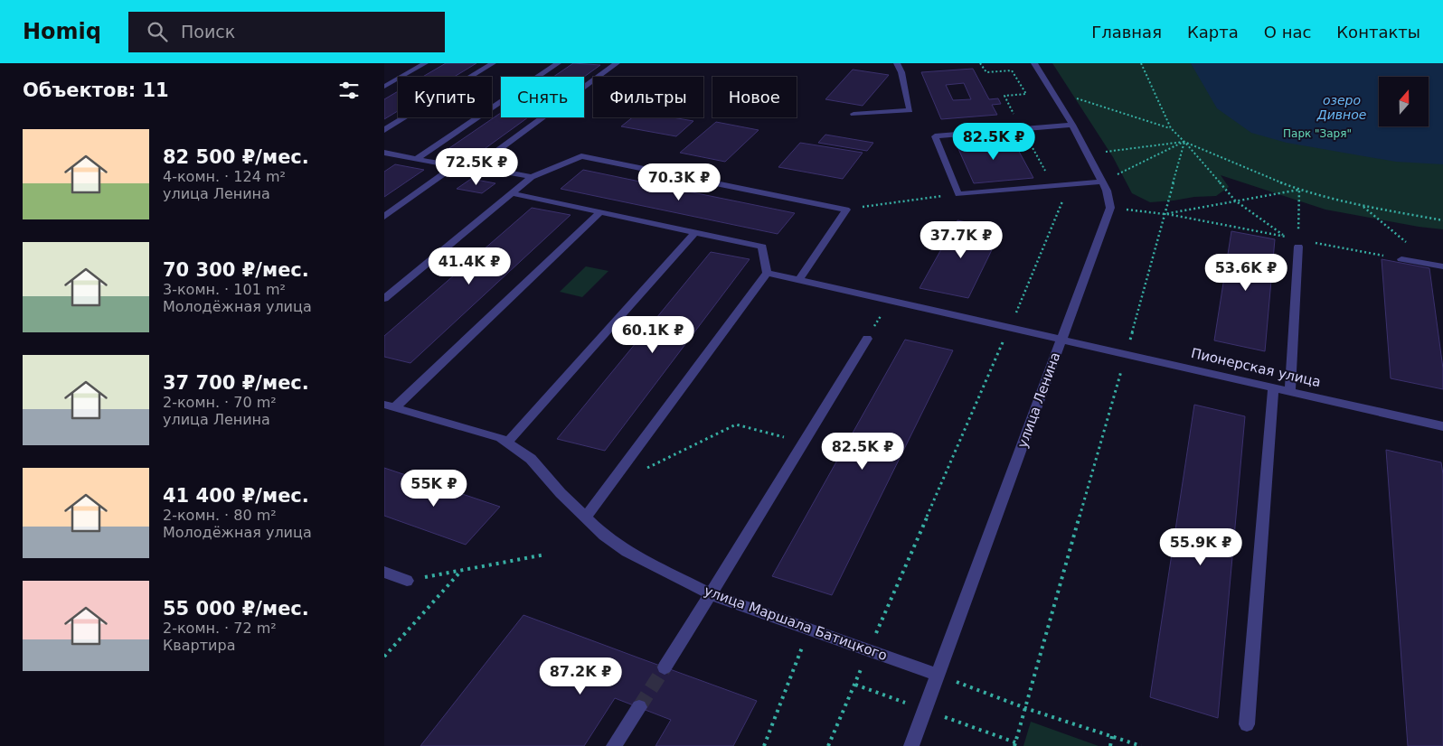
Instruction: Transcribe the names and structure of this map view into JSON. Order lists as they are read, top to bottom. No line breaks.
{"streets":{"street":["Пионерская улица","улица Ленина","улица Маршала Батицкого"]},"crossings":[["Пионерская улица","улица Ленина"],["улица Ленина","улица Маршала Батицкого"]],"water":["озеро Дивное"],"parks":["Парк \"Заря\""],"north":"top","page":{"header":"Homiq","search":"Поиск","nav":["Главная","Карта","О нас","Контакты"],"heading":"Объектов: 11","chip":["Купить","Снять","Фильтры","Новое"],"list":[{"name":"82 500 ₽/мес.","note":"4-комн. · 124 m² · улица Ленина"},{"name":"70 300 ₽/мес.","note":"3-комн. · 101 m² · Молодёжная улица"},{"name":"37 700 ₽/мес.","note":"2-комн. · 70 m² · улица Ленина"},{"name":"41 400 ₽/мес.","note":"2-комн. · 80 m² · Молодёжная улица"},{"name":"55 000 ₽/мес.","note":"2-комн. · 72 m² · Квартира"}],"price":["82.5K ₽","72.5K ₽","70.3K ₽","37.7K ₽","41.4K ₽","53.6K ₽","60.1K ₽","82.5K ₽","55K ₽","55.9K ₽","87.2K ₽"]}}
